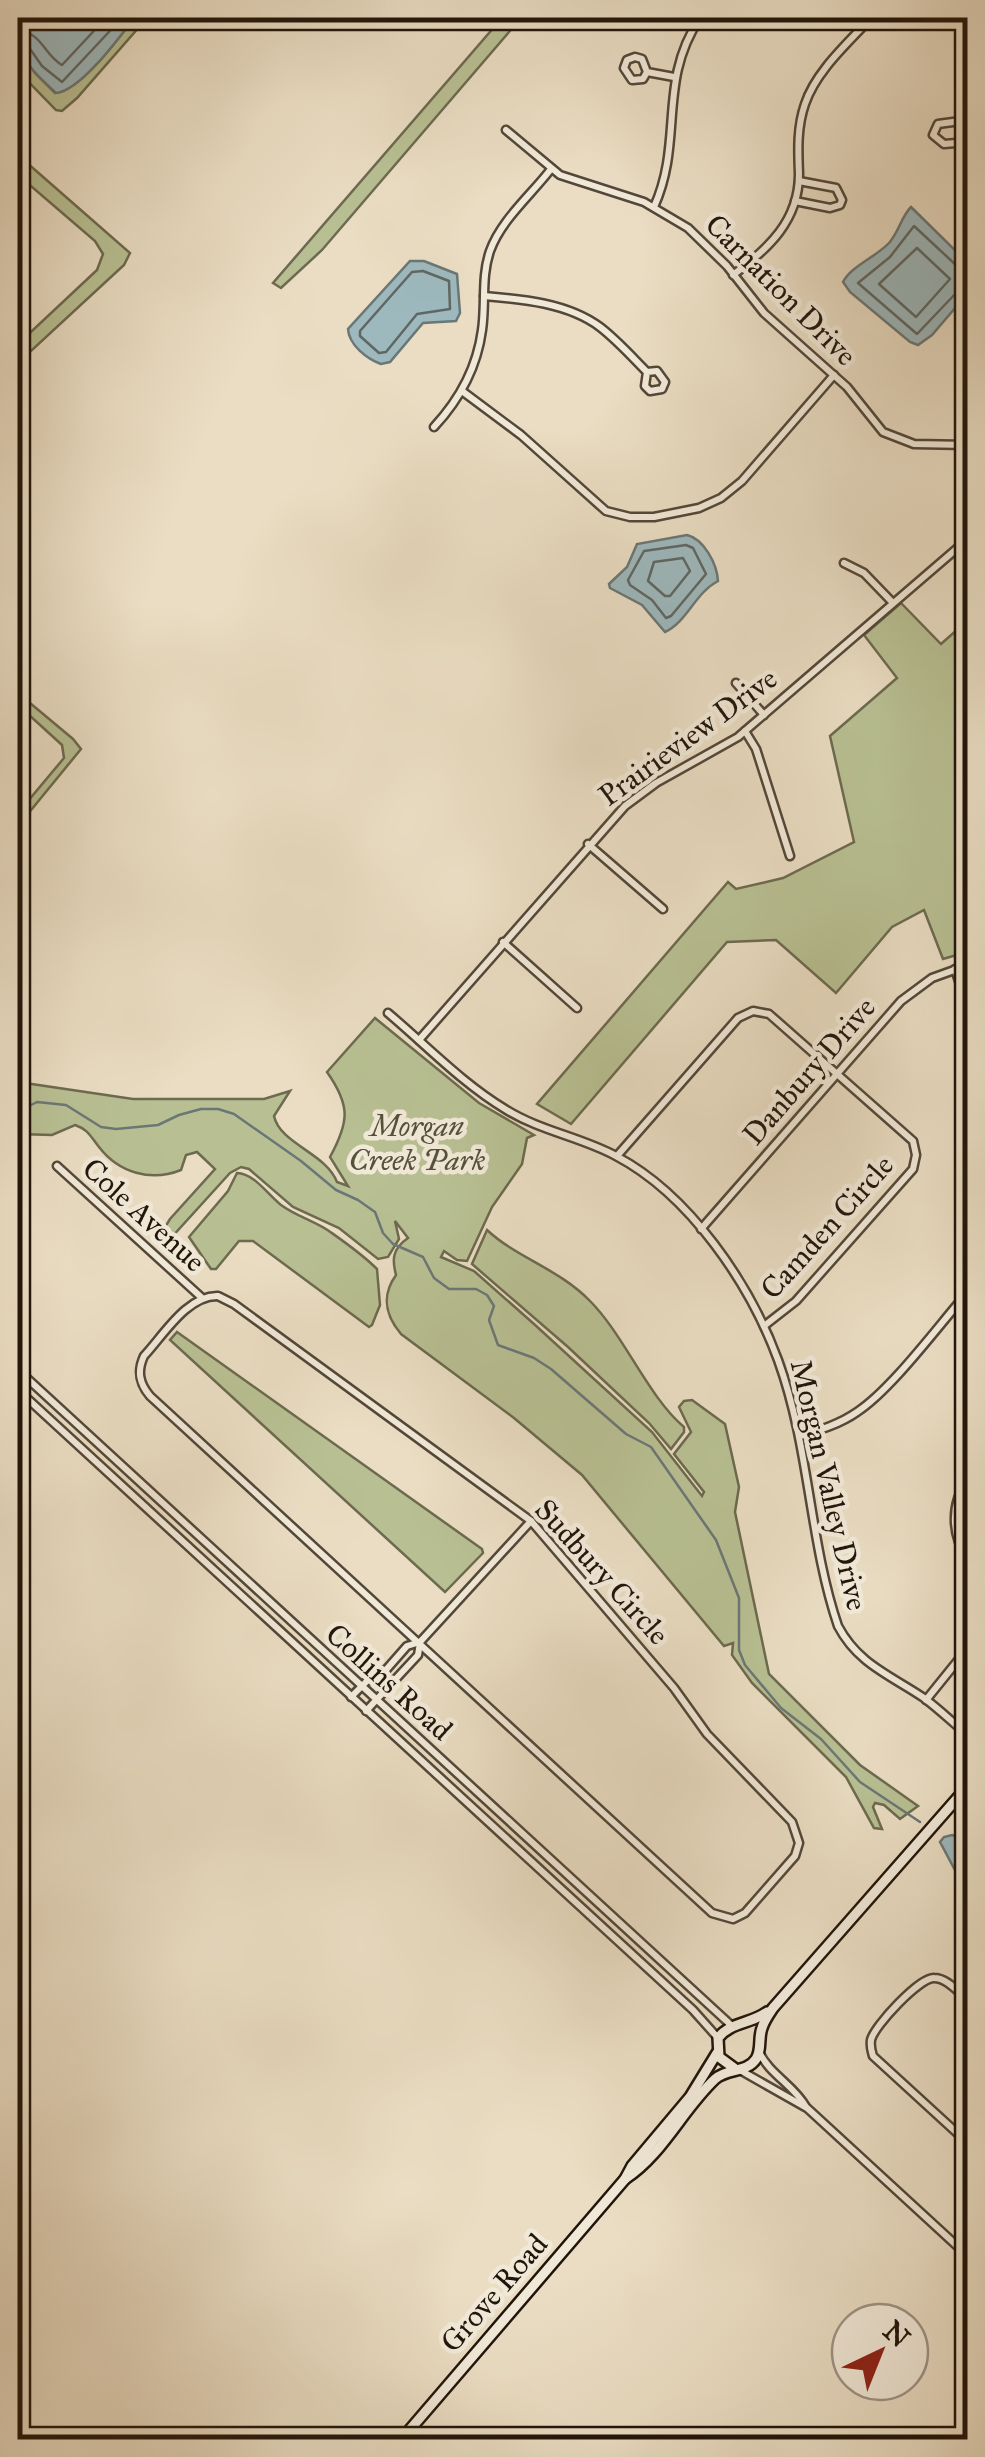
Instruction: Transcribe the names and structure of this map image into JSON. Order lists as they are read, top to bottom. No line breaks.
{"streets":{"street":["Carnation Drive","Prairieview Drive","Danbury Drive","Cole Avenue","Camden Circle","Morgan Valley Drive","Sudbury Circle","Collins Road","Grove Road"]},"crossings":[["Prairieview Drive","Morgan Valley Drive"],["Danbury Drive","Camden Circle"],["Danbury Drive","Morgan Valley Drive"],["Cole Avenue","Sudbury Circle"],["Camden Circle","Morgan Valley Drive"],["Collins Road","Grove Road"]],"parks":["Morgan Creek Park"],"north":"top right"}
